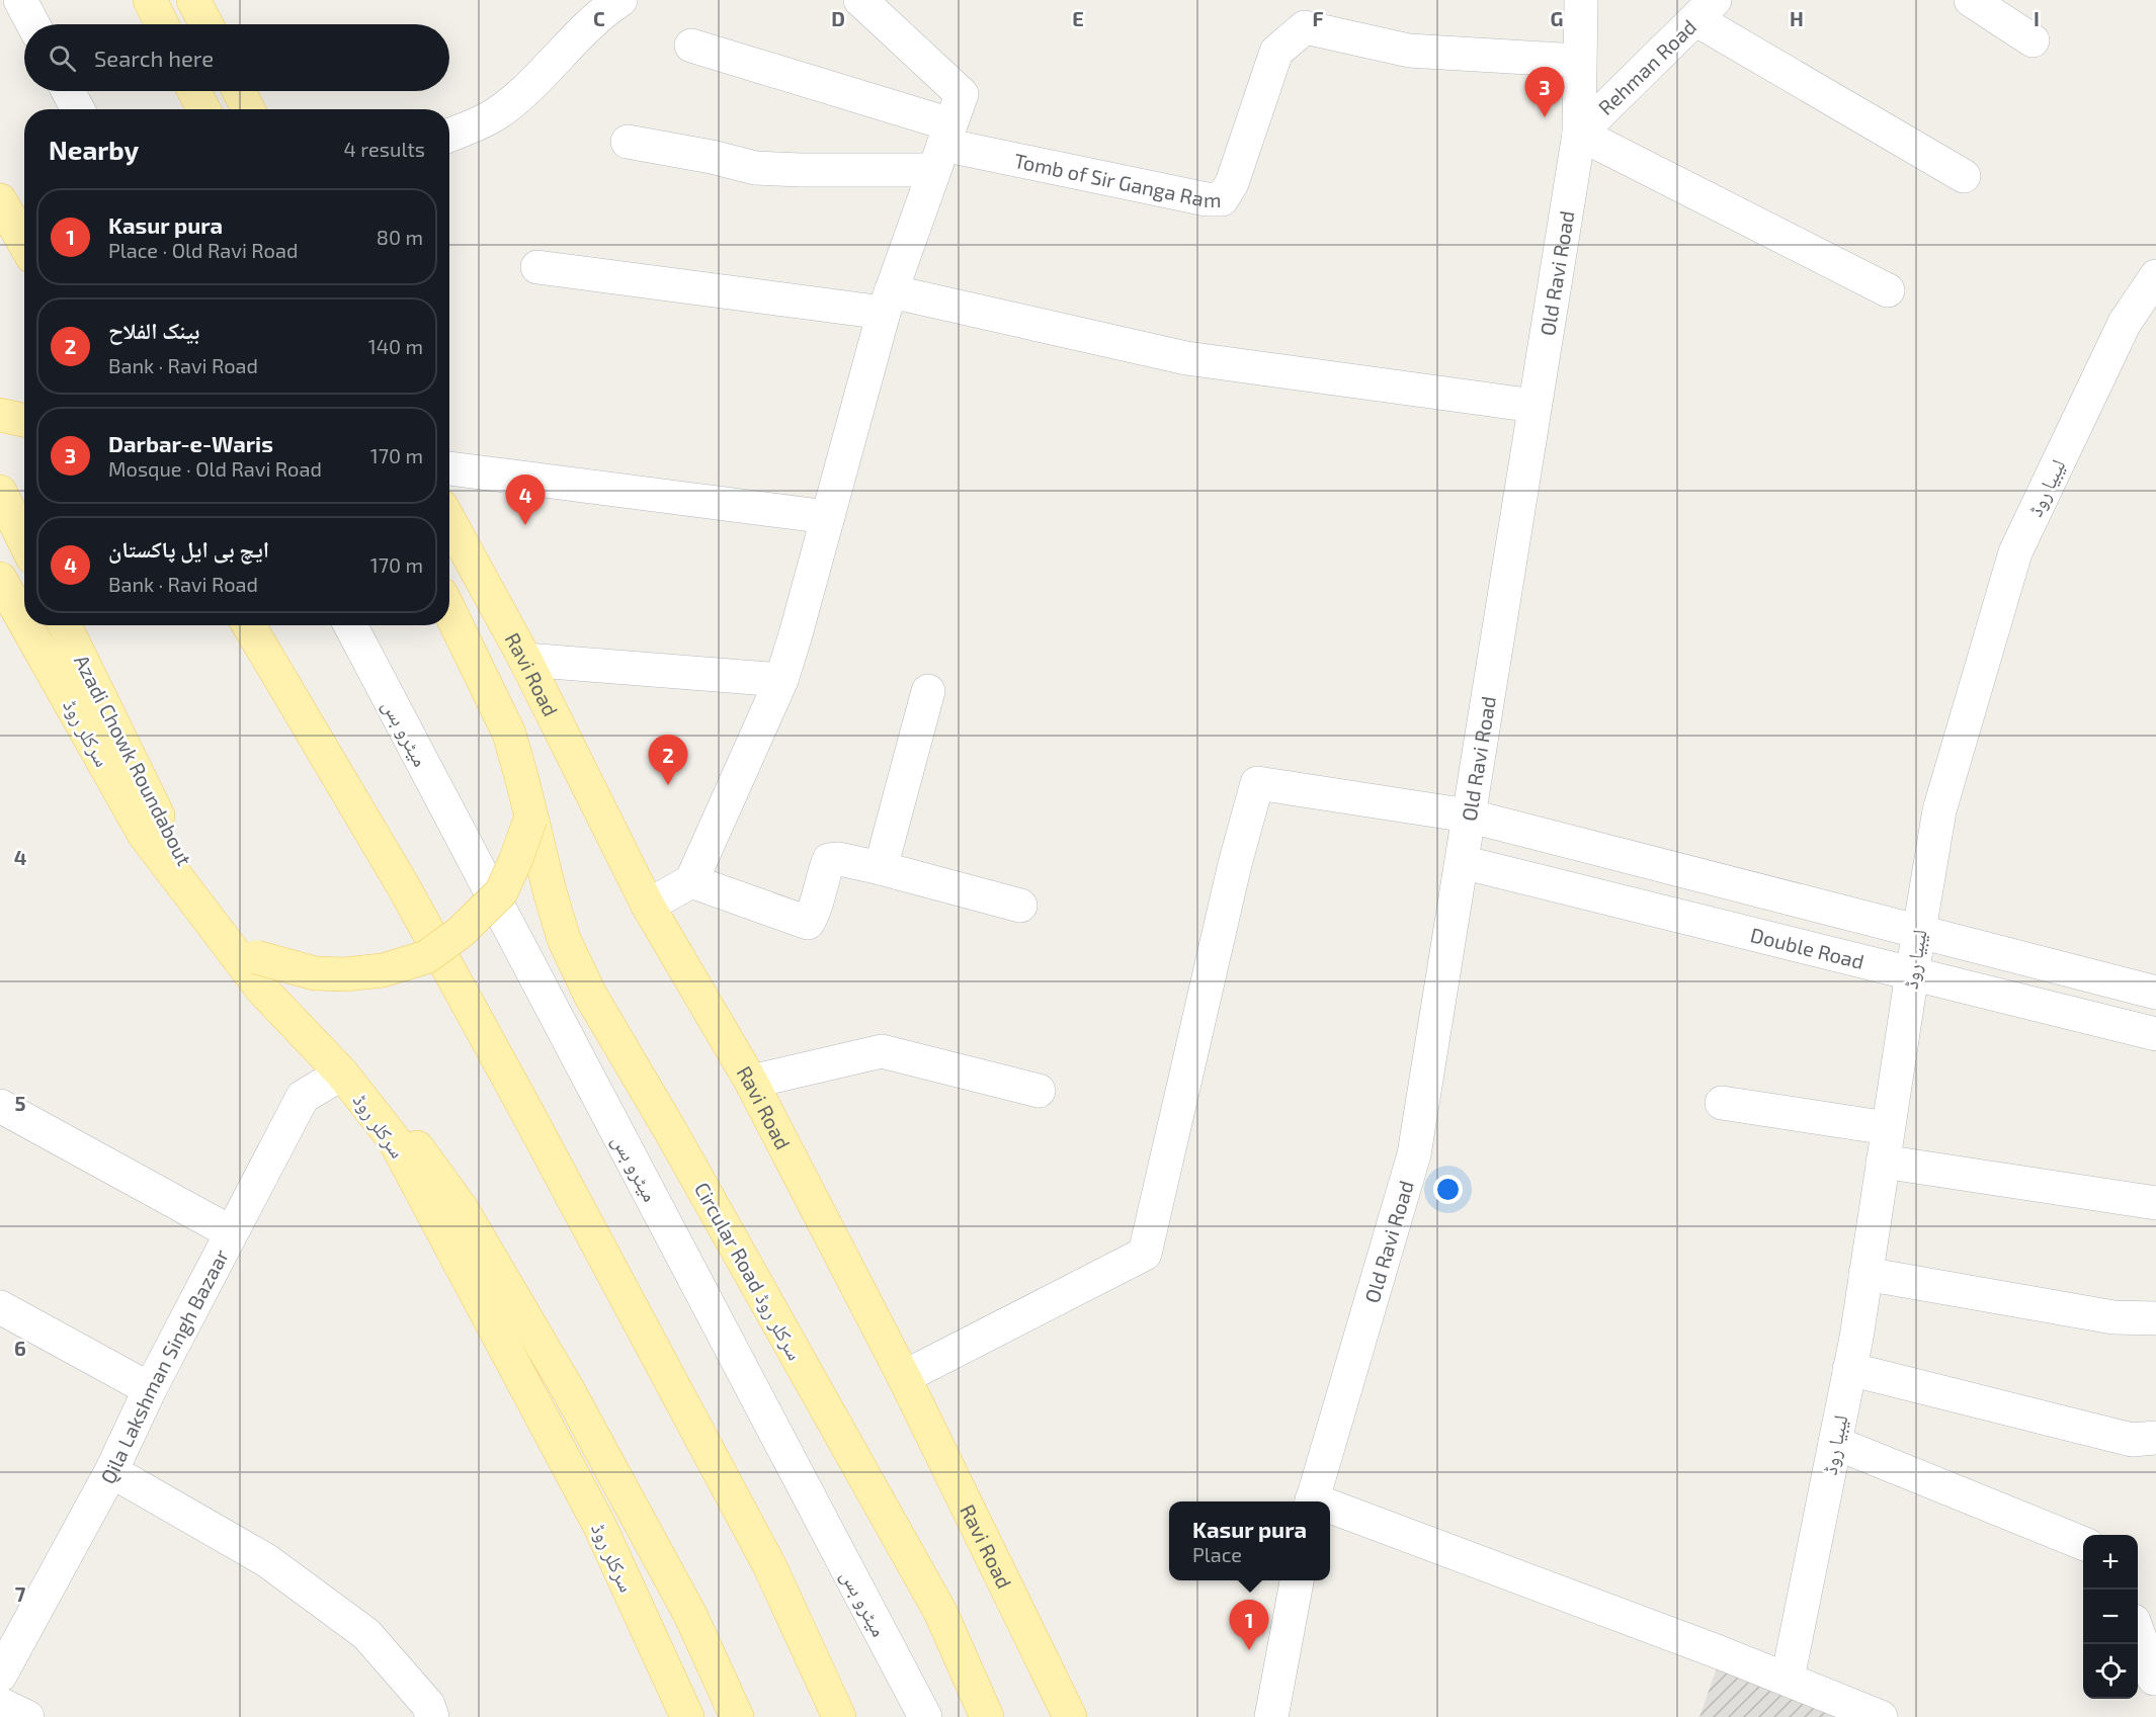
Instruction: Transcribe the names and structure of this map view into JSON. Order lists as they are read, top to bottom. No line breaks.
{"streets":{"main road":["Ravi Road","سرکلر روڈ","Azadi Chowk Roundabout","Circular Road سرکلر روڈ"],"street":["Rehman Road","Tomb of Sir Ganga Ram","Old Ravi Road","لیبیا روڈ","میٹرو بس","Double Road","Qila Lakshman Singh Bazaar"]},"crossings":[["Rehman Road","Old Ravi Road"],["Tomb of Sir Ganga Ram","Old Ravi Road"],["Old Ravi Road","Double Road"],["لیبیا روڈ","Double Road"],["سرکلر روڈ","Qila Lakshman Singh Bazaar"]],"page":{"search":"Search here","pins":["3","4","2","1"],"heading":["Nearby","4 results"],"list":[{"mark":"1","name":"Kasur pura","note":"Place · Old Ravi Road","value":"80 m"},{"mark":"2","name":"بینک الفلاح","note":"Bank · Ravi Road","value":"140 m"},{"mark":"3","name":"Darbar-e-Waris","note":"Mosque · Old Ravi Road","value":"170 m"},{"mark":"4","name":"ایچ بی ایل پاکستان","note":"Bank · Ravi Road","value":"170 m"}],"popup":["Kasur pura","Place"],"map_buttons":["+","−"]},"grid":{"columns":["C","D","E","F","G","H","I"],"rows":["4","5","6","7"]}}
